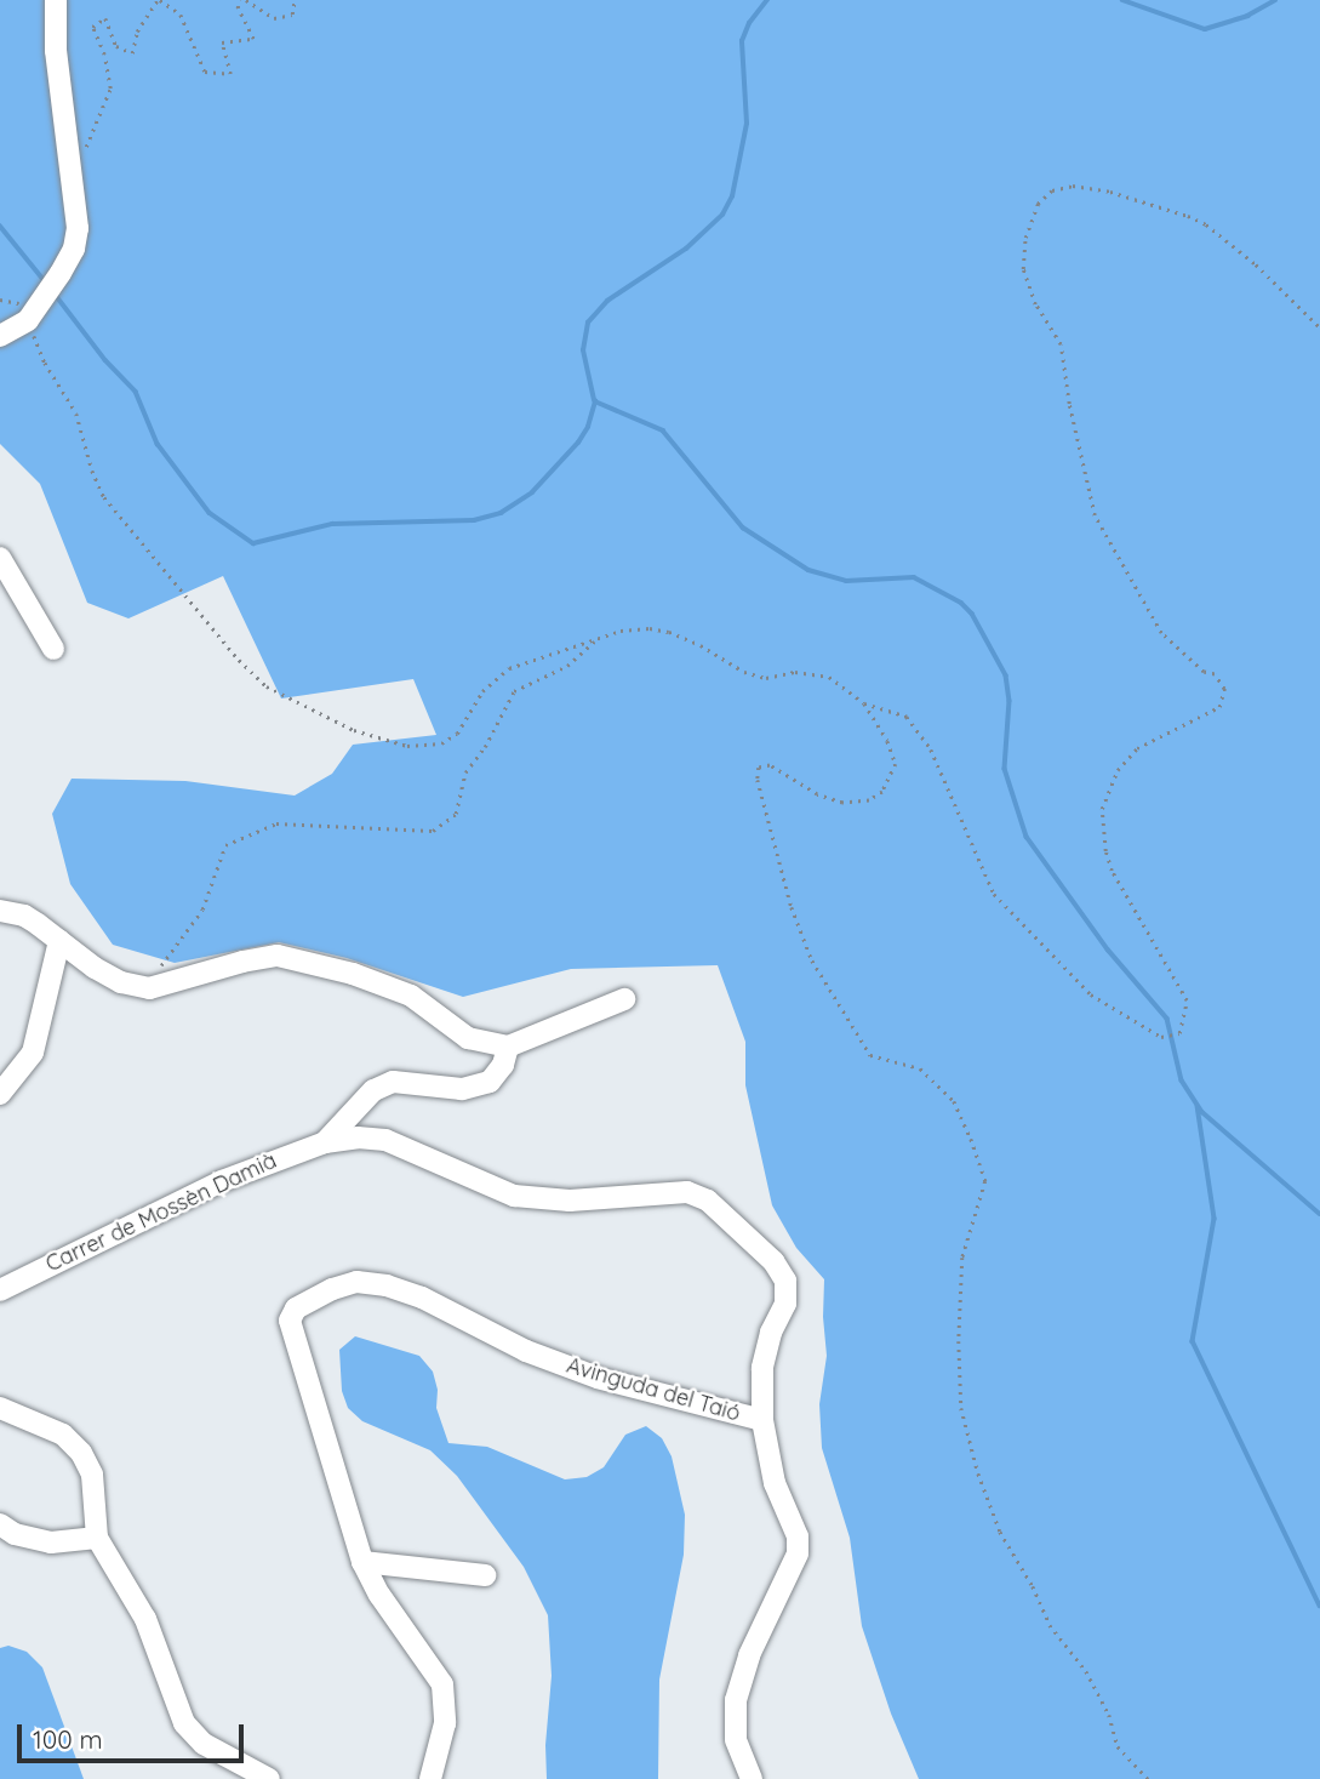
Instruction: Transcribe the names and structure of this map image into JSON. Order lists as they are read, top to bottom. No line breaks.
{"streets":{"street":["Carrer de Mossèn Damià","Avinguda del Taió"]},"crossings":[["Carrer de Mossèn Damià","Avinguda del Taió"]],"scale_bar":"100 m"}
